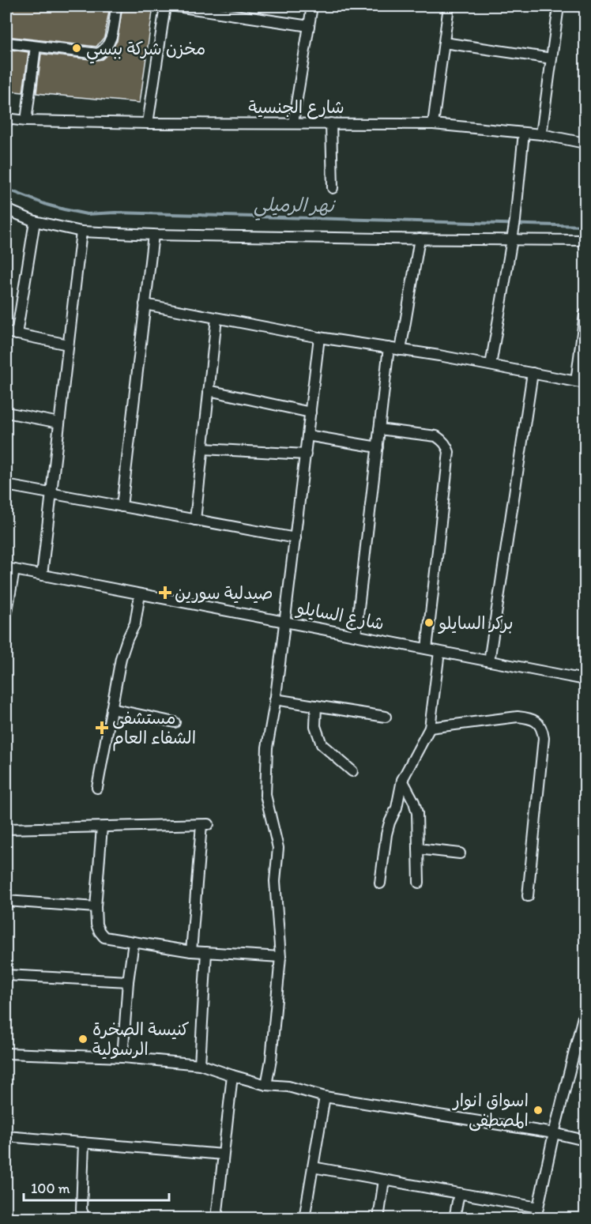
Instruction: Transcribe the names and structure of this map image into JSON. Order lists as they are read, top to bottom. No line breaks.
{"streets":{"street":["شارع الجنسية","شارع السايلو"]},"water":["نهر الرميلي"],"places":{"other":["مخزن شركة ببسي","بركر السايلو","كنيسة الصخرة الرسولية","اسواق انوار المصطفى"],"health":["صيدلية سورين","مستشفى الشفاء العام"]},"scale_bar":"100 m"}
